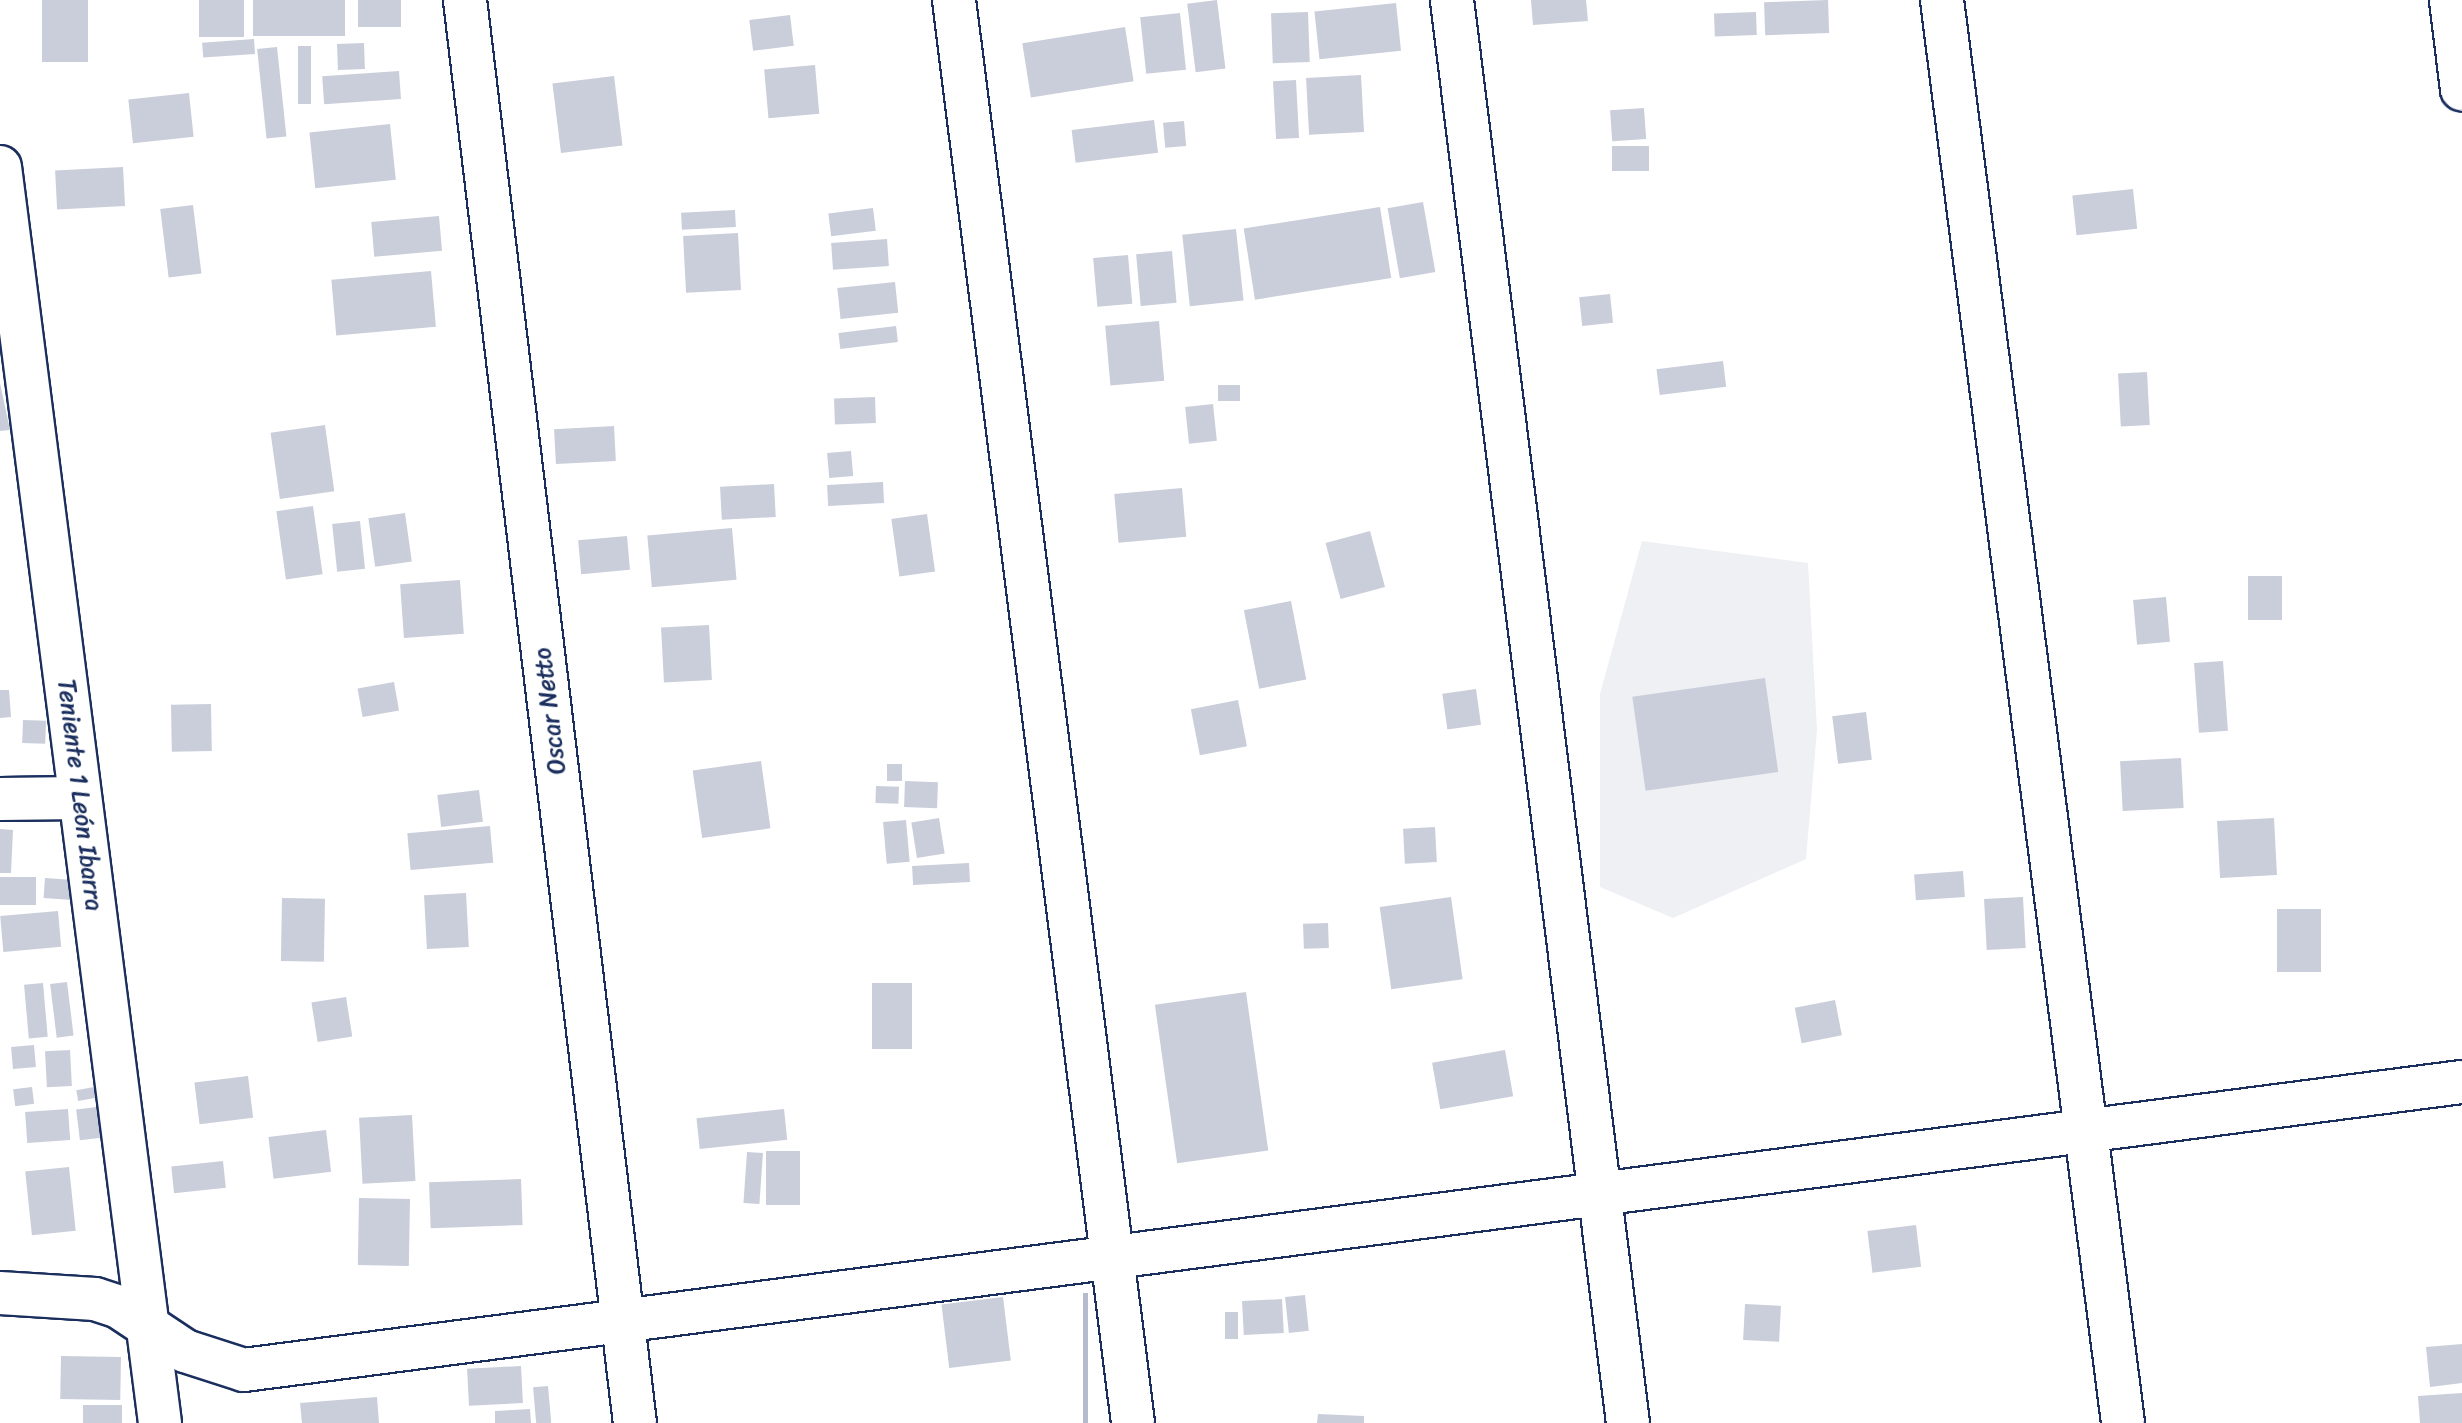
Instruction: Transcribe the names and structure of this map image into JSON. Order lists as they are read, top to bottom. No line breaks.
{"streets":{"street":["Oscar Netto","Teniente 1 León Ibarra"]}}
